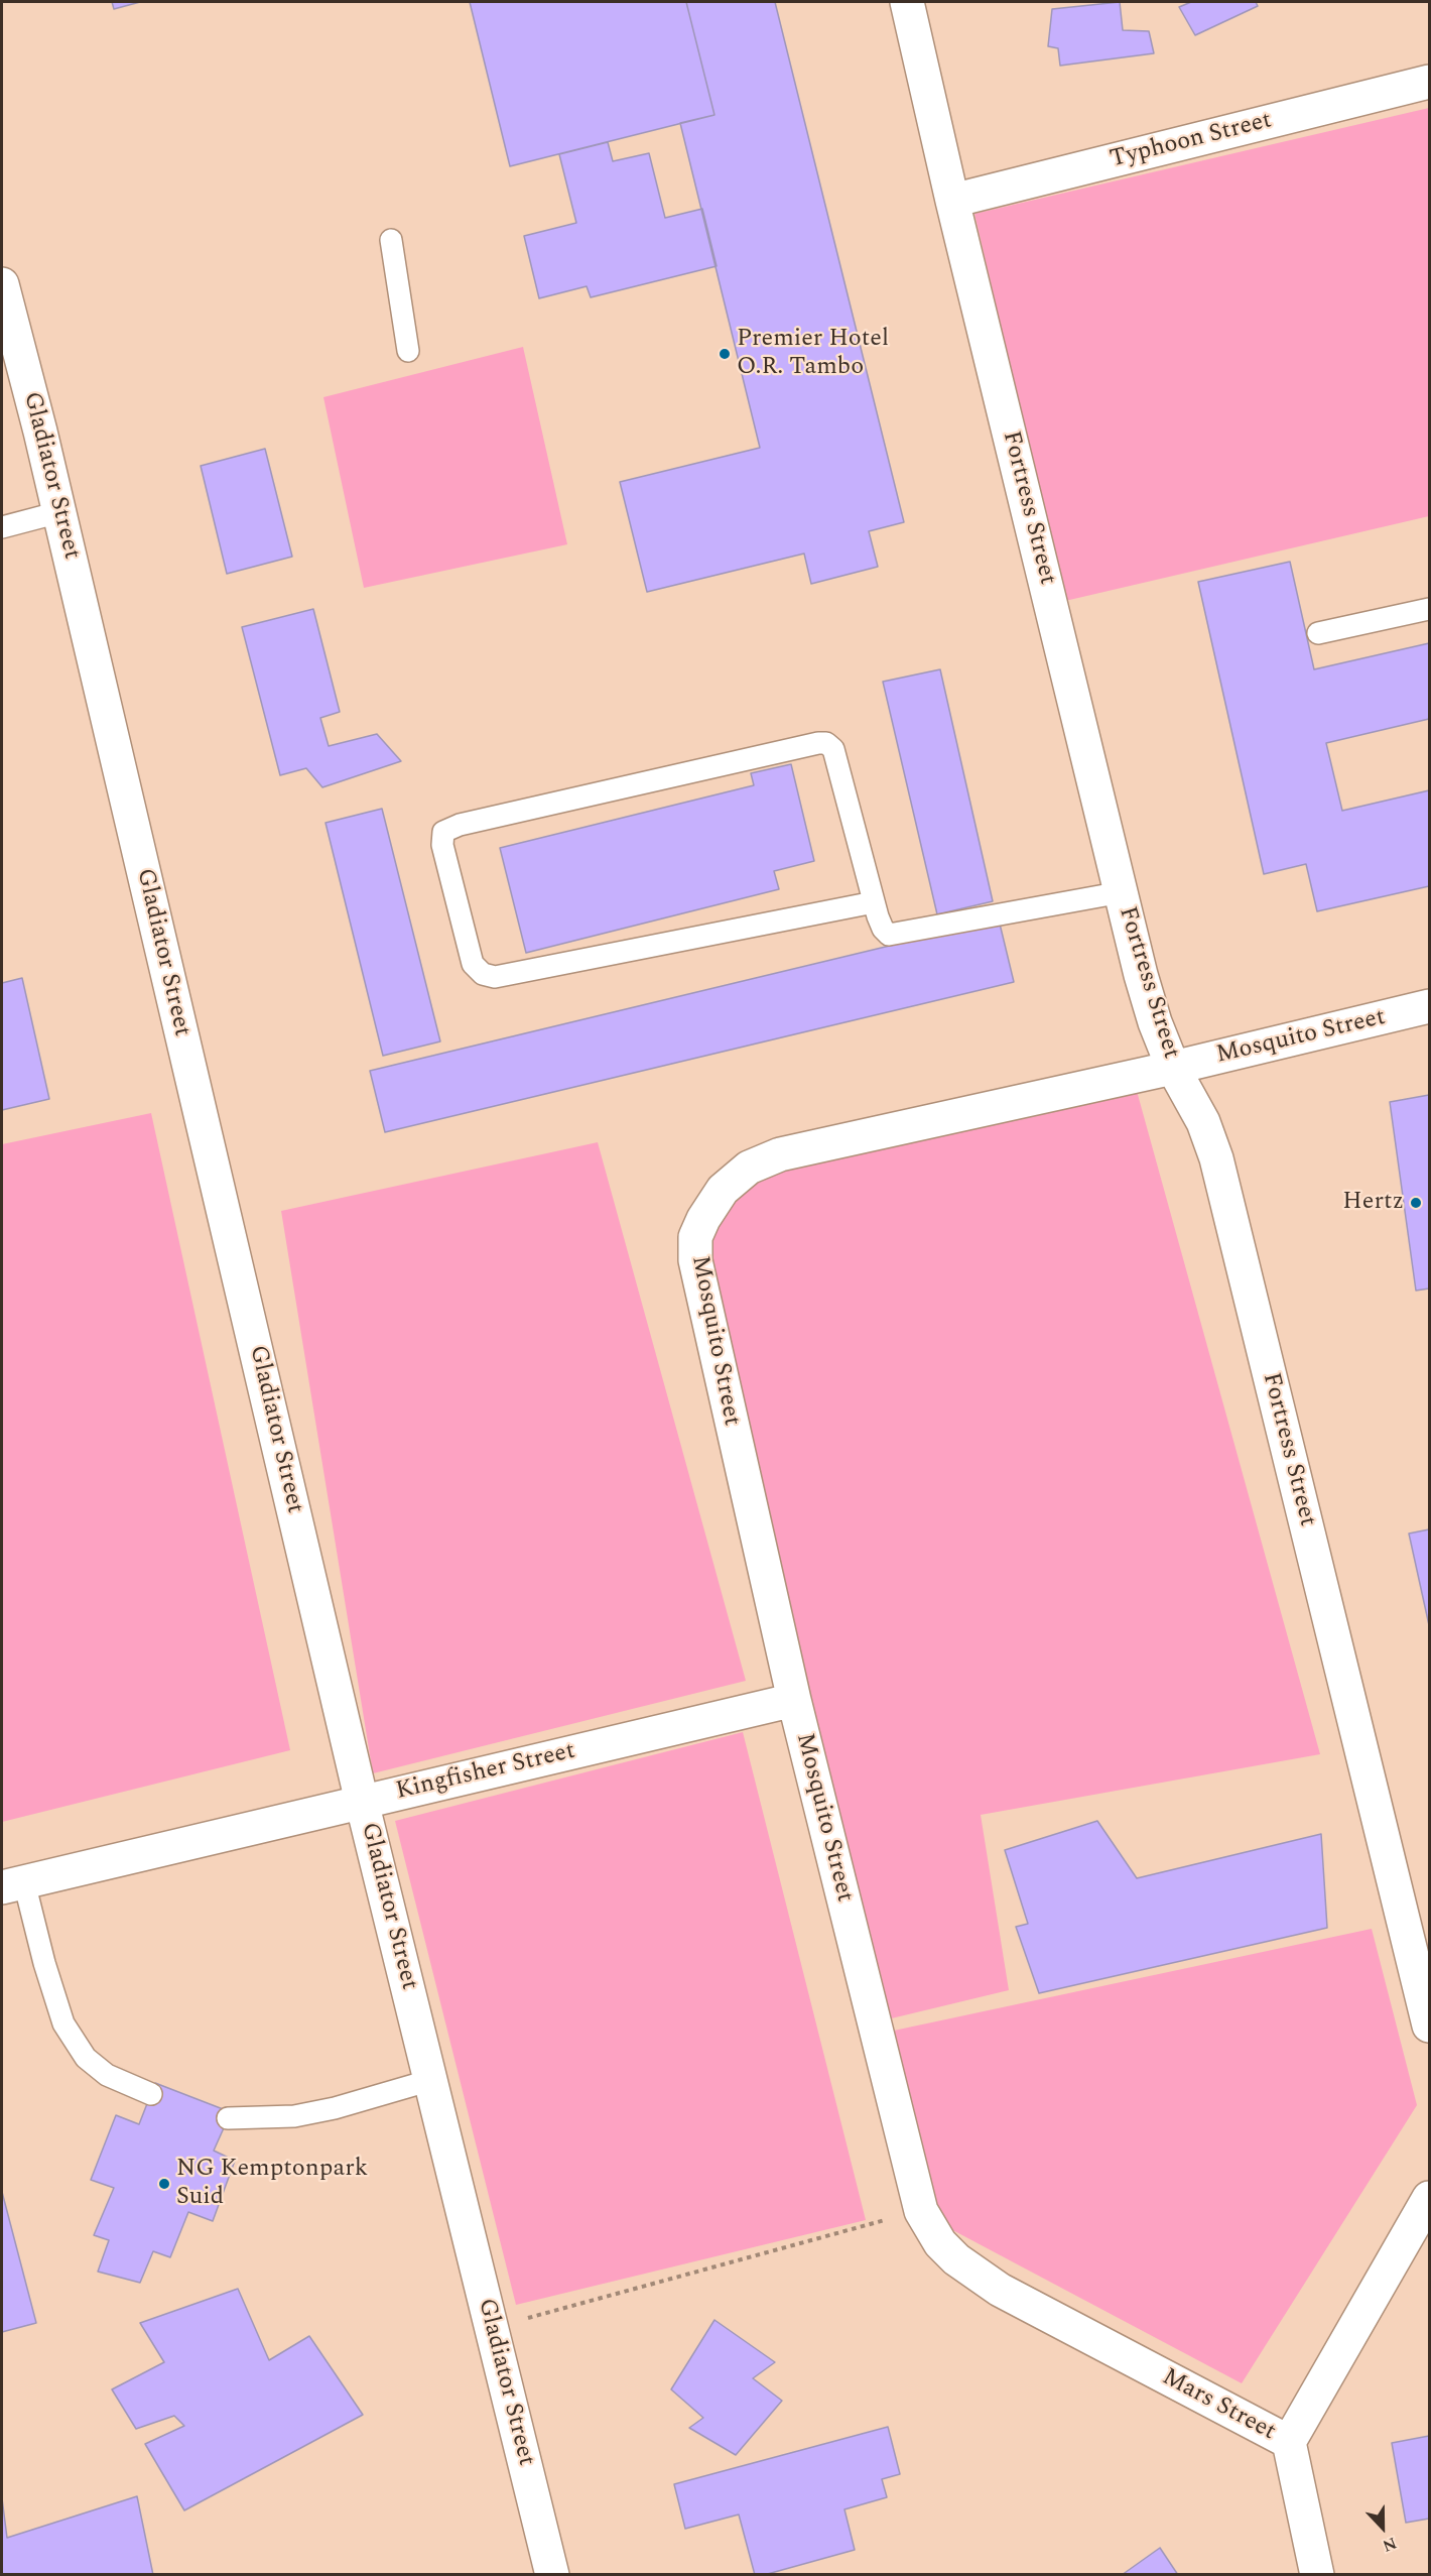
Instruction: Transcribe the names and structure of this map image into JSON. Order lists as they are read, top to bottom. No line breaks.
{"streets":{"street":["Typhoon Street","Gladiator Street","Fortress Street","Mosquito Street","Kingfisher Street","Mars Street"]},"crossings":[["Typhoon Street","Fortress Street"],["Gladiator Street","Kingfisher Street"],["Fortress Street","Mosquito Street"],["Mosquito Street","Kingfisher Street"],["Mosquito Street","Mars Street"]],"places":["Premier Hotel O.R. Tambo","Hertz","NG Kemptonpark Suid"],"north":"bottom"}
